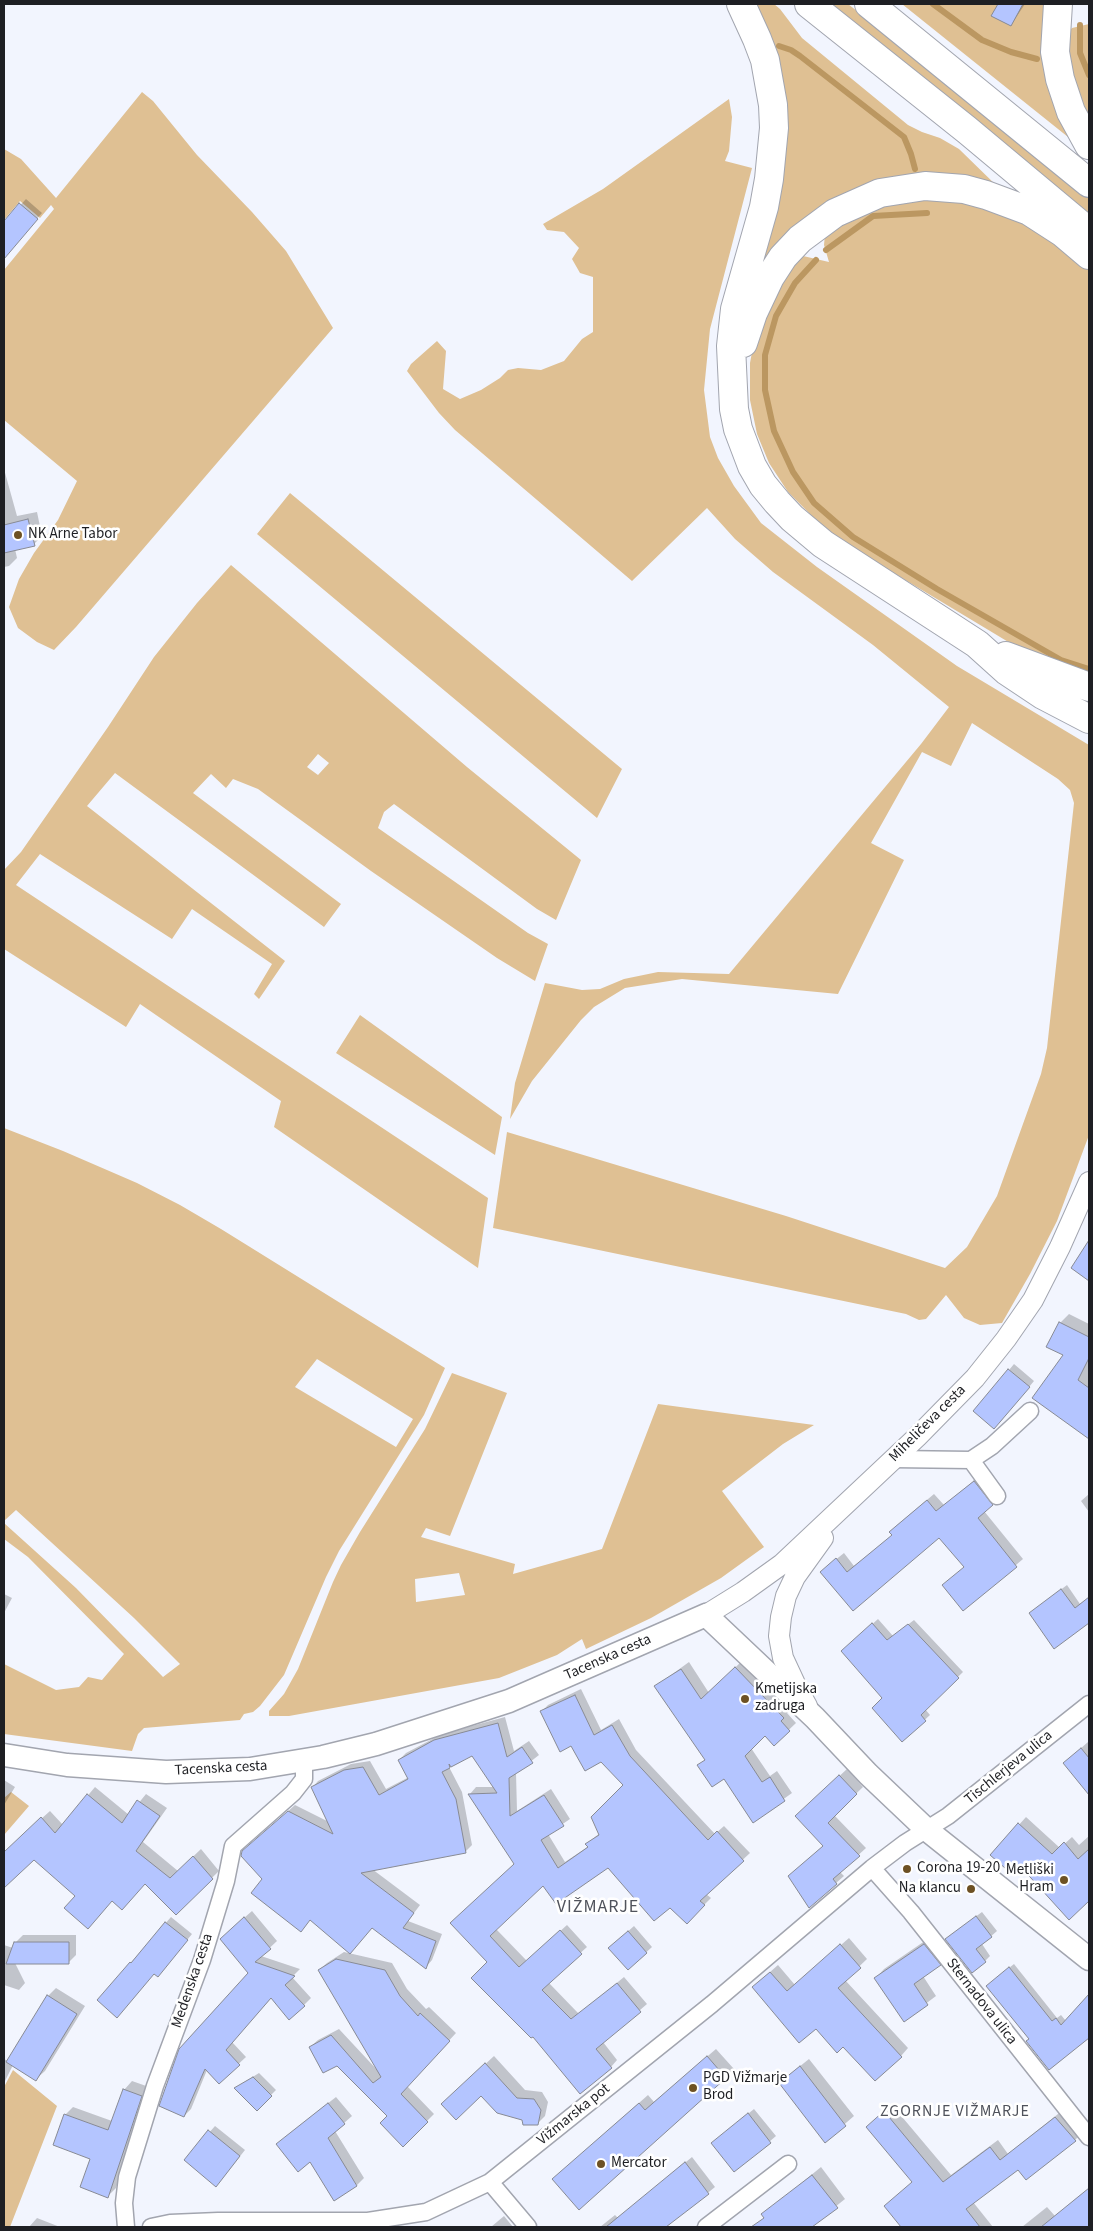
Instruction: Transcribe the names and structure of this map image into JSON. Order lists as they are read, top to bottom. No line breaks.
{"streets":{"main road":["Tacenska cesta"],"street":["Miheličeva cesta","Tischlerjeva ulica","Medenska cesta","Sternadova ulica","Vižmarska pot"]},"crossings":[["Miheličeva cesta","Tacenska cesta"],["Tacenska cesta","Medenska cesta"],["Tischlerjeva ulica","Vižmarska pot"],["Sternadova ulica","Vižmarska pot"]],"districts":["VIŽMARJE","ZGORNJE VIŽMARJE"],"places":["NK Arne Tabor","Kmetijska zadruga","Corona 19-20","Metliški Hram","Na klancu","PGD Vižmarje Brod","Mercator"]}
